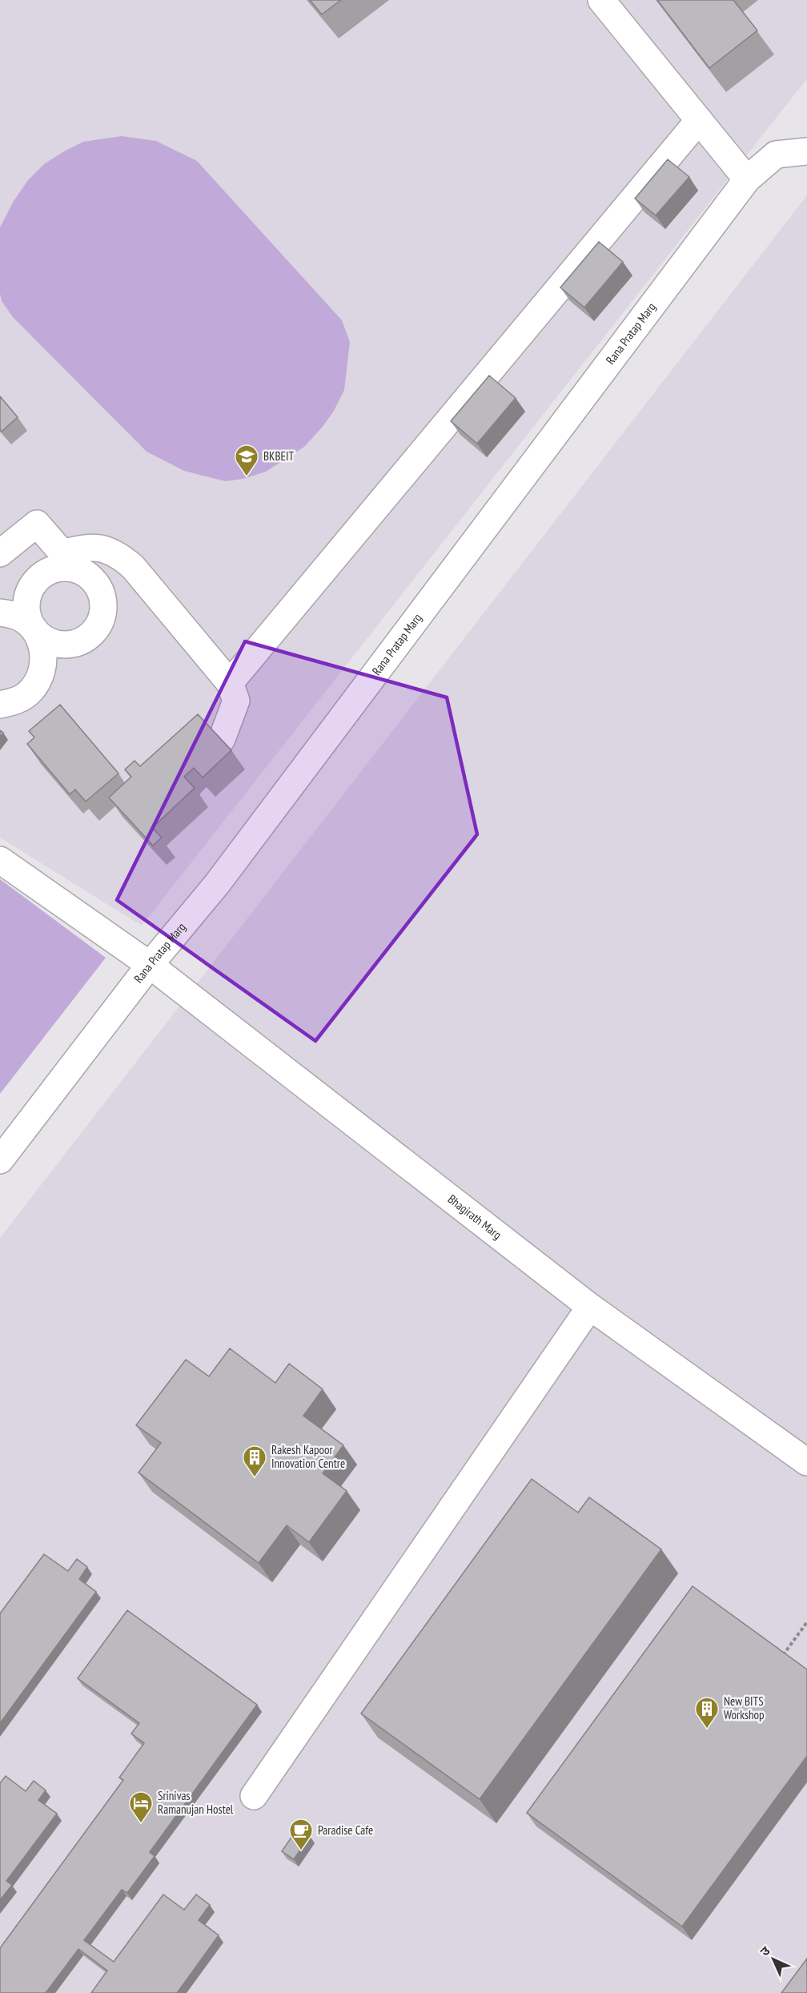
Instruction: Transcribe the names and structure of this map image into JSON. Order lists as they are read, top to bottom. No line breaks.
{"streets":{"street":["Rana Pratap Marg","Bhagirath Marg"]},"crossings":[["Rana Pratap Marg","Bhagirath Marg"]],"places":{"school or university":["BKBEIT"],"building":["Rakesh Kapoor Innovation Centre","New BITS Workshop"],"hotel":["Srinivas Ramanujan Hostel"],"cafe":["Paradise Cafe"]},"north":"top left"}
